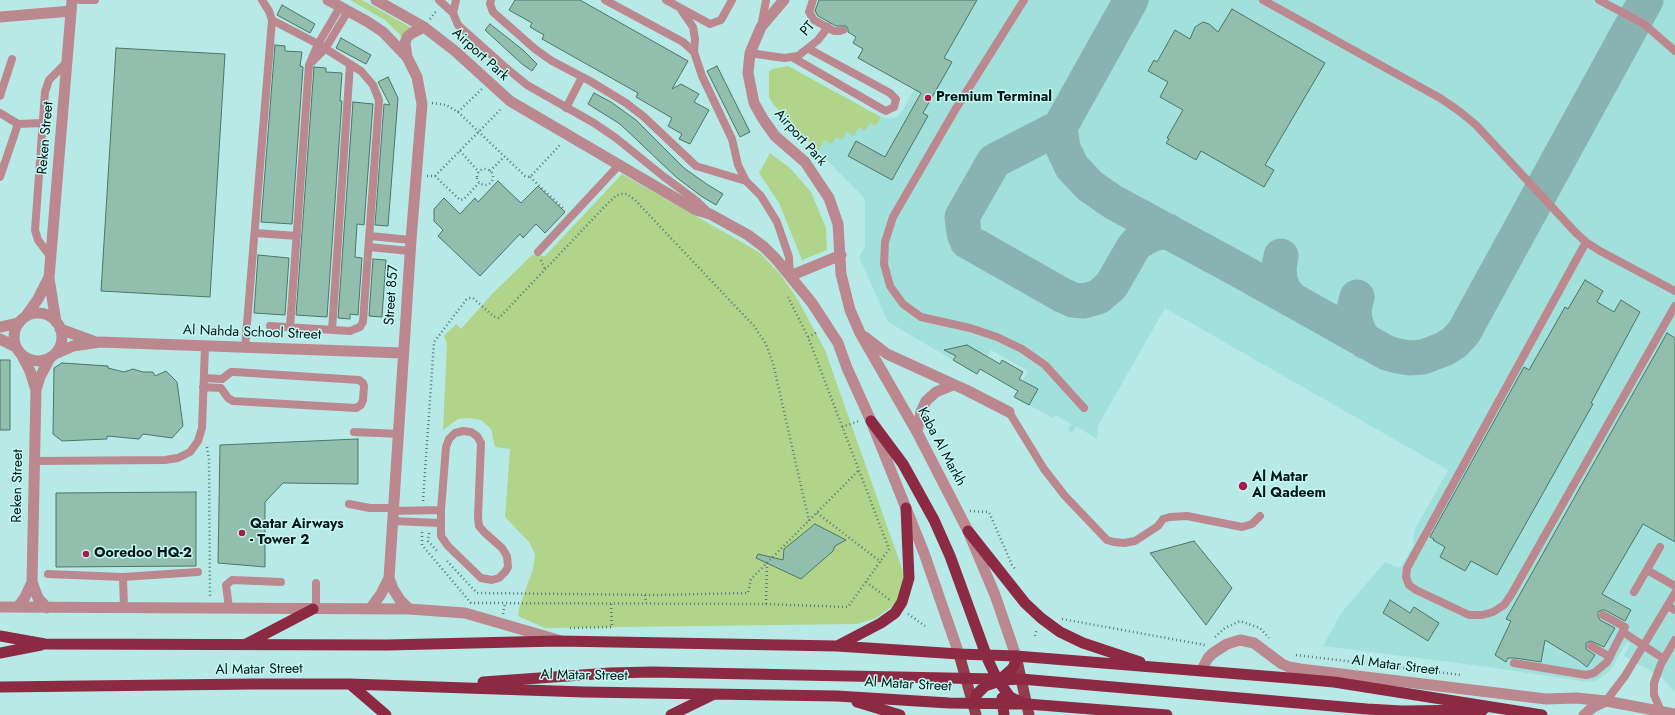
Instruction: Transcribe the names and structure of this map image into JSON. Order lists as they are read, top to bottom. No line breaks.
{"streets":{"highway":["Al Matar Street"],"street":["Airport Park","Reken Street","Street 857","Al Nahda School Street","Kaba Al Markh"],"lane":["PT"]},"crossings":[["Airport Park","Street 857"],["Airport Park","Kaba Al Markh"],["Reken Street","Al Nahda School Street"],["Street 857","Al Nahda School Street"],["Street 857","Al Matar Street"],["Kaba Al Markh","Al Matar Street"]],"places":["Premium Terminal","Al Matar Al Qadeem","Qatar Airways - Tower 2","Ooredoo HQ-2"]}
